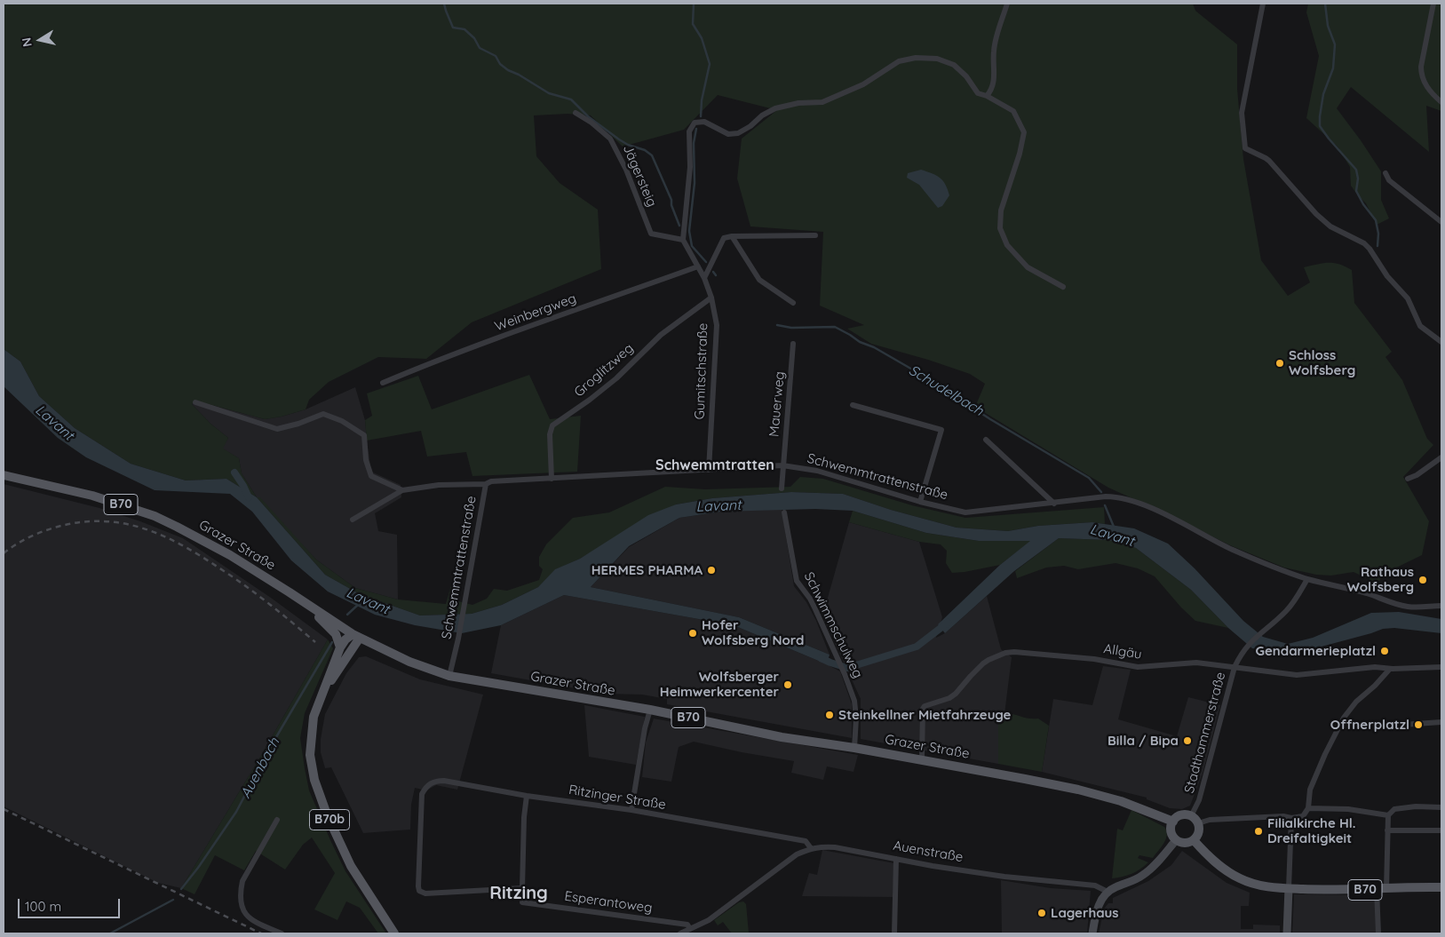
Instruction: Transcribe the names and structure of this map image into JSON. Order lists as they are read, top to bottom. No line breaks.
{"streets":{"main road":["B70","Grazer Straße","B70b"],"street":["Jägersteig","Weinbergweg","Groglitzweg","Gumitschstraße","Mauerweg","Schwemmtrattenstraße","Schwimmschulweg","Allgäu","Stadthammerstraße","Ritzinger Straße","Auenstraße","Esperantoweg"]},"crossings":[["Jägersteig","Gumitschstraße"],["Weinbergweg","Gumitschstraße"],["Groglitzweg","Gumitschstraße"],["Groglitzweg","Schwemmtrattenstraße"],["Gumitschstraße","Schwemmtrattenstraße"],["Mauerweg","Schwemmtrattenstraße"],["Schwemmtrattenstraße","Grazer Straße"],["Schwemmtrattenstraße","Stadthammerstraße"],["B70","Grazer Straße"],["B70","Stadthammerstraße"],["Grazer Straße","Schwimmschulweg"],["Grazer Straße","Allgäu"],["Grazer Straße","Stadthammerstraße"],["Grazer Straße","B70b"],["Allgäu","Stadthammerstraße"],["Ritzinger Straße","Auenstraße"],["Ritzinger Straße","Esperantoweg"],["Auenstraße","Esperantoweg"]],"districts":["Schwemmtratten","Ritzing"],"water":["Schudelbach","Lavant","Auenbach"],"places":["Schloss Wolfsberg","HERMES PHARMA","Rathaus Wolfsberg","Hofer Wolfsberg Nord","Gendarmerieplatzl","Wolfsberger Heimwerkercenter","Steinkellner Mietfahrzeuge","Offnerplatzl","Billa / Bipa","Filialkirche Hl. Dreifaltigkeit","Lagerhaus"],"scale_bar":"100 m","north":"left"}
